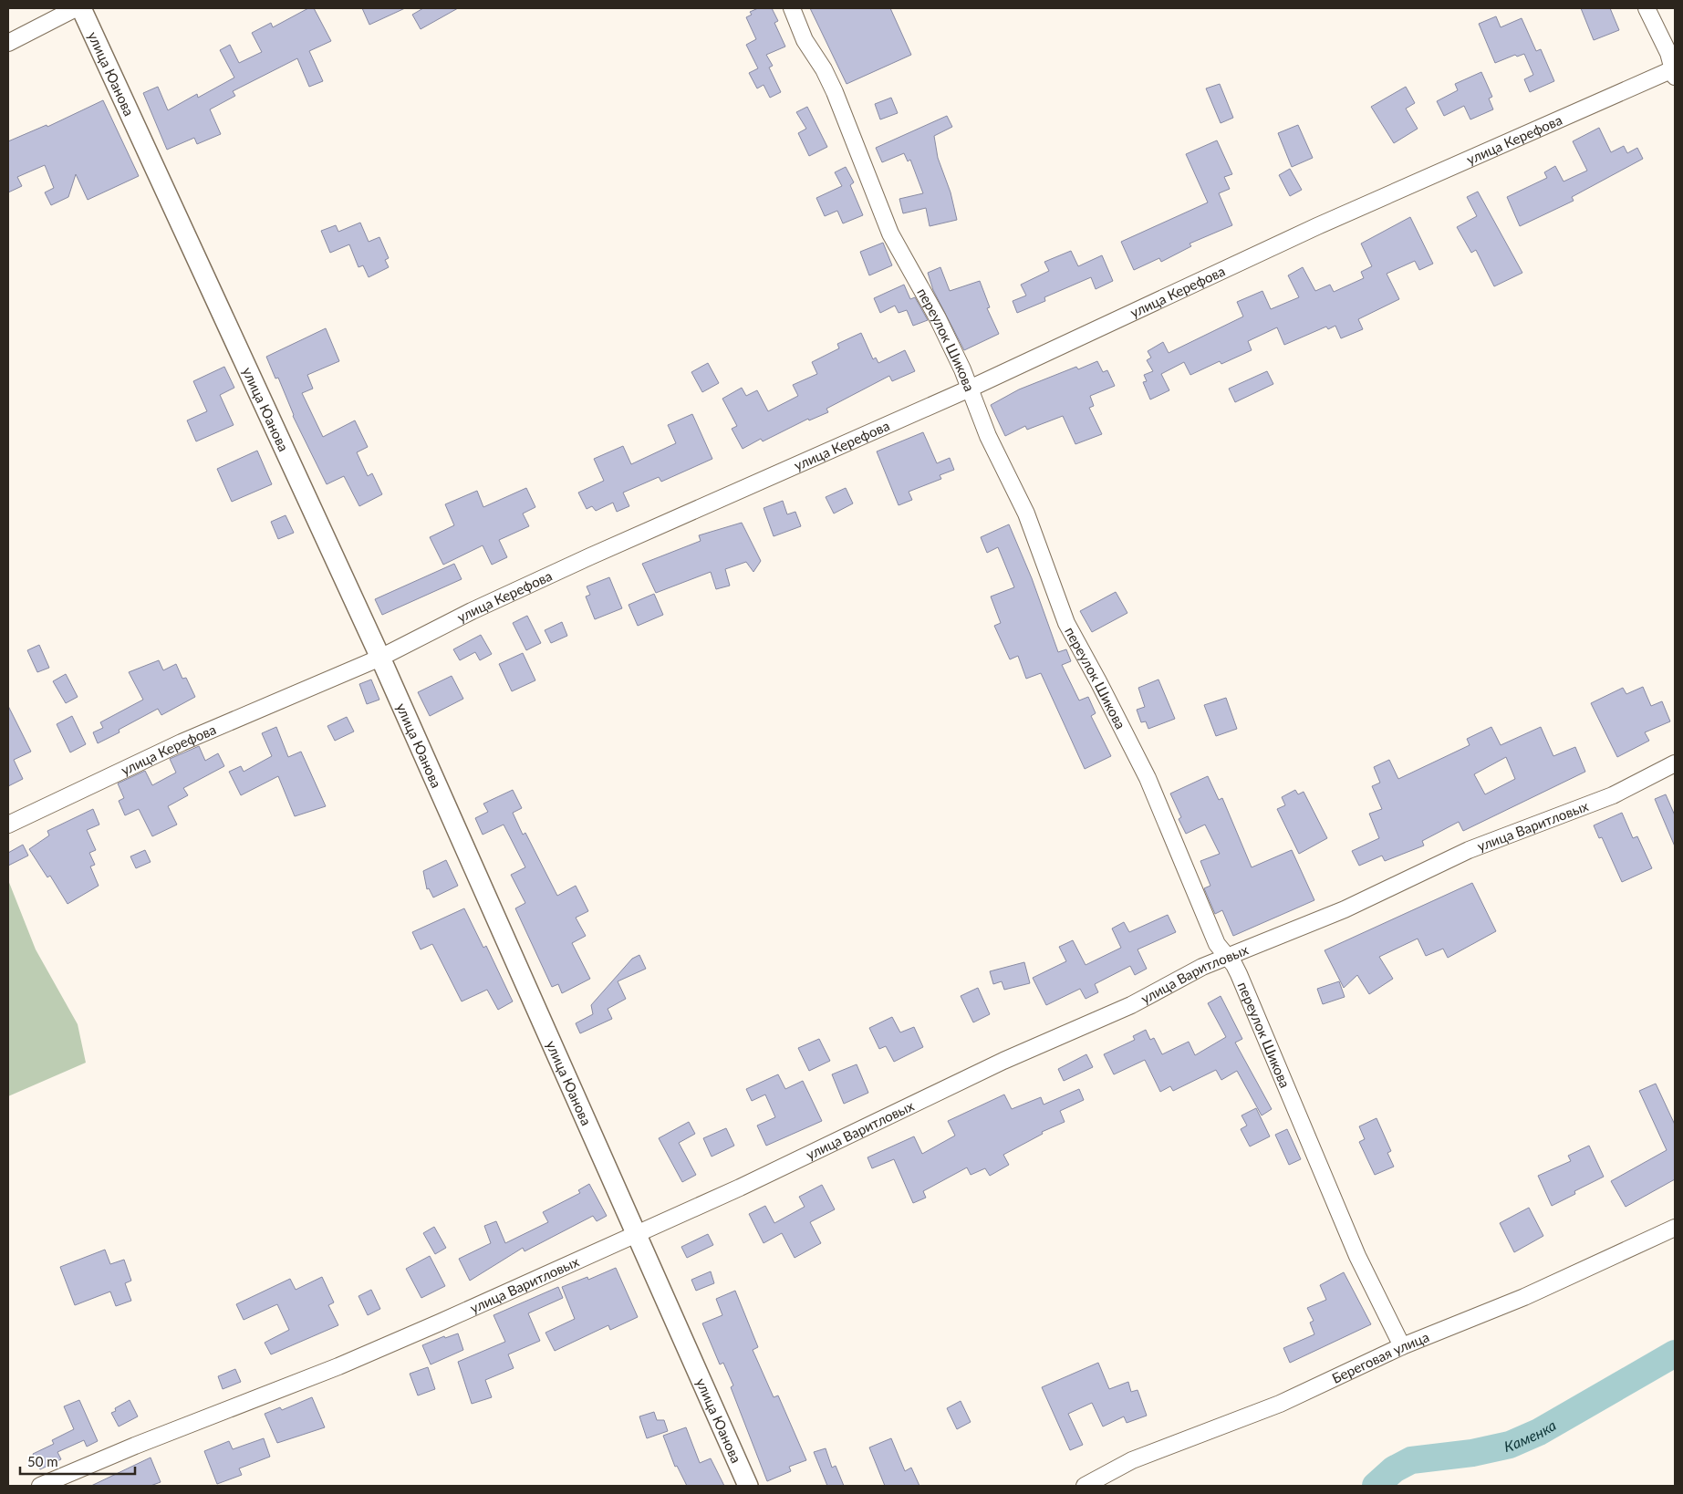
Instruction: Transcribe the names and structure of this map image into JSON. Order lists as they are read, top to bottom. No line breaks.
{"streets":{"street":["улица Юанова","улица Керефова","переулок Шикова","улица Варитловых","Береговая улица"]},"crossings":[["улица Юанова","улица Керефова"],["улица Юанова","улица Варитловых"],["улица Керефова","переулок Шикова"],["переулок Шикова","улица Варитловых"],["переулок Шикова","Береговая улица"]],"water":["Каменка"],"scale_bar":"50 m"}
